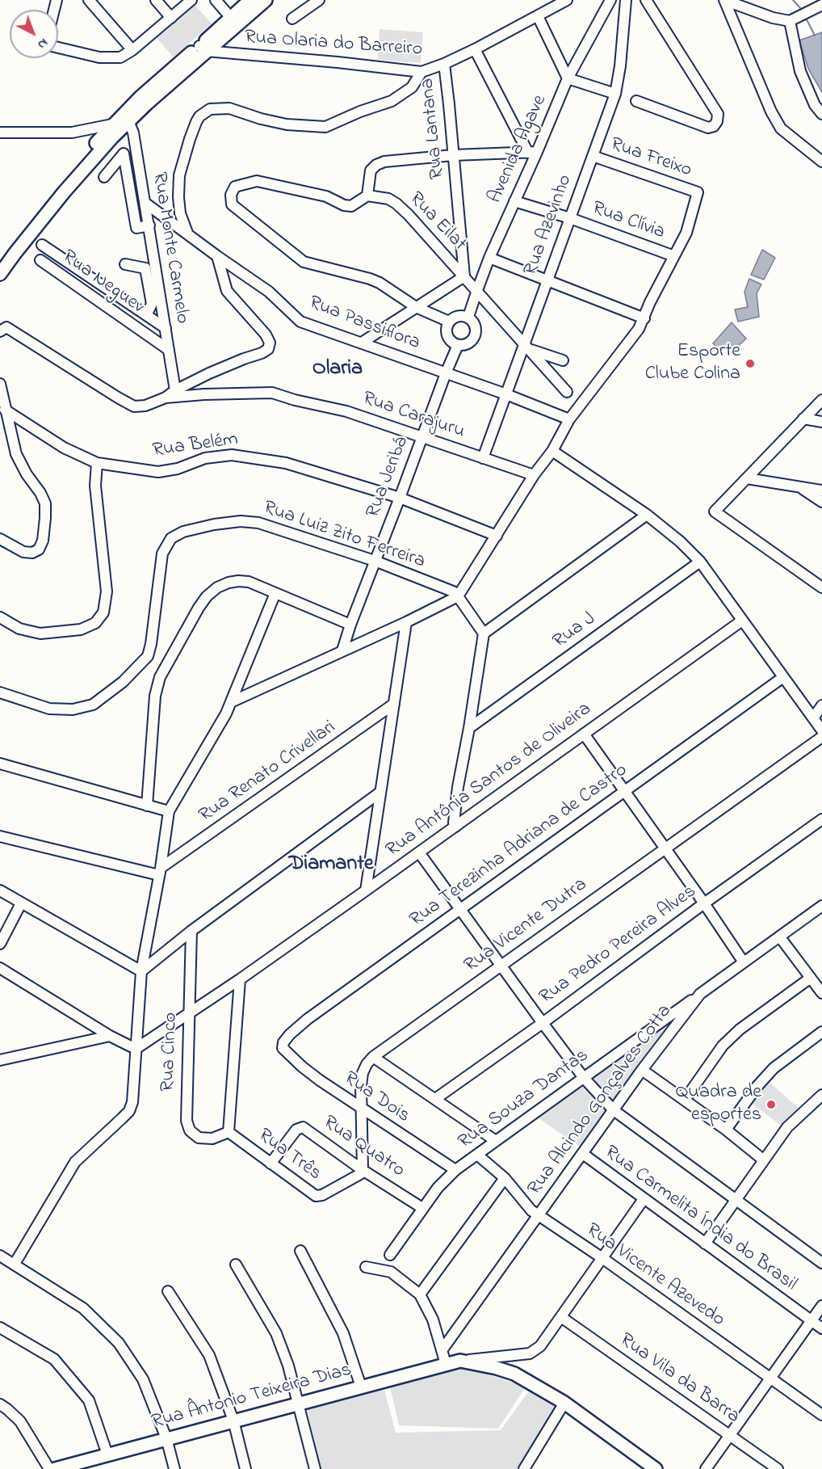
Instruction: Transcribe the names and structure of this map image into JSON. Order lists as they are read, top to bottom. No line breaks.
{"streets":{"main road":["Rua Ântonio Teixeira Dias"],"street":["Rua Olaria do Barreiro","Rua Lantana","Avenida Agave","Rua Freixo","Rua Clívia","Rua Eilat","Rua Azevinho","Rua Monte Carmelo","Rua Neguev","Rua Passiflora","Rua Carajuru","Rua Belém","Rua Jeribá","Rua Luiz Zito Ferreira","Rua J","Rua Renato Crivellari","Rua Antônia Santos de Oliveira","Rua Terezinha Adriana de Castro","Rua Vicente Dutra","Rua Pedro Pereira Alves","Rua Cinco","Rua Dois","Rua Souza Dantas","Rua Alcindo Gonçalves Cotta","Rua Quatro","Rua Três","Rua Carmelita Índia do Brasil","Rua Vicente Azevedo","Rua Vila da Barra"]},"crossings":[["Rua Olaria do Barreiro","Rua Lantana"],["Rua Lantana","Rua Eilat"],["Avenida Agave","Rua Clívia"],["Avenida Agave","Rua Eilat"],["Avenida Agave","Rua Jeribá"],["Rua Freixo","Rua Clívia"],["Rua Freixo","Rua Azevinho"],["Rua Clívia","Rua Azevinho"],["Rua Eilat","Rua Azevinho"],["Rua Azevinho","Rua Passiflora"],["Rua Azevinho","Rua Carajuru"],["Rua Monte Carmelo","Rua Neguev"],["Rua Monte Carmelo","Rua Passiflora"],["Rua Passiflora","Rua Jeribá"],["Rua Carajuru","Rua Jeribá"],["Rua Belém","Rua Jeribá"],["Rua Jeribá","Rua Luiz Zito Ferreira"],["Rua Antônia Santos de Oliveira","Rua Cinco"],["Rua Antônia Santos de Oliveira","Rua Três"],["Rua Terezinha Adriana de Castro","Rua Dois"],["Rua Cinco","Rua Três"],["Rua Dois","Rua Souza Dantas"],["Rua Souza Dantas","Rua Alcindo Gonçalves Cotta"],["Rua Souza Dantas","Rua Quatro"],["Rua Souza Dantas","Rua Vicente Azevedo"],["Rua Alcindo Gonçalves Cotta","Rua Carmelita Índia do Brasil"],["Rua Alcindo Gonçalves Cotta","Rua Vicente Azevedo"],["Rua Quatro","Rua Três"]],"districts":["Olaria","Diamante"],"places":["Esporte Clube Colina","Quadra de esportes"],"north":"bottom right"}
